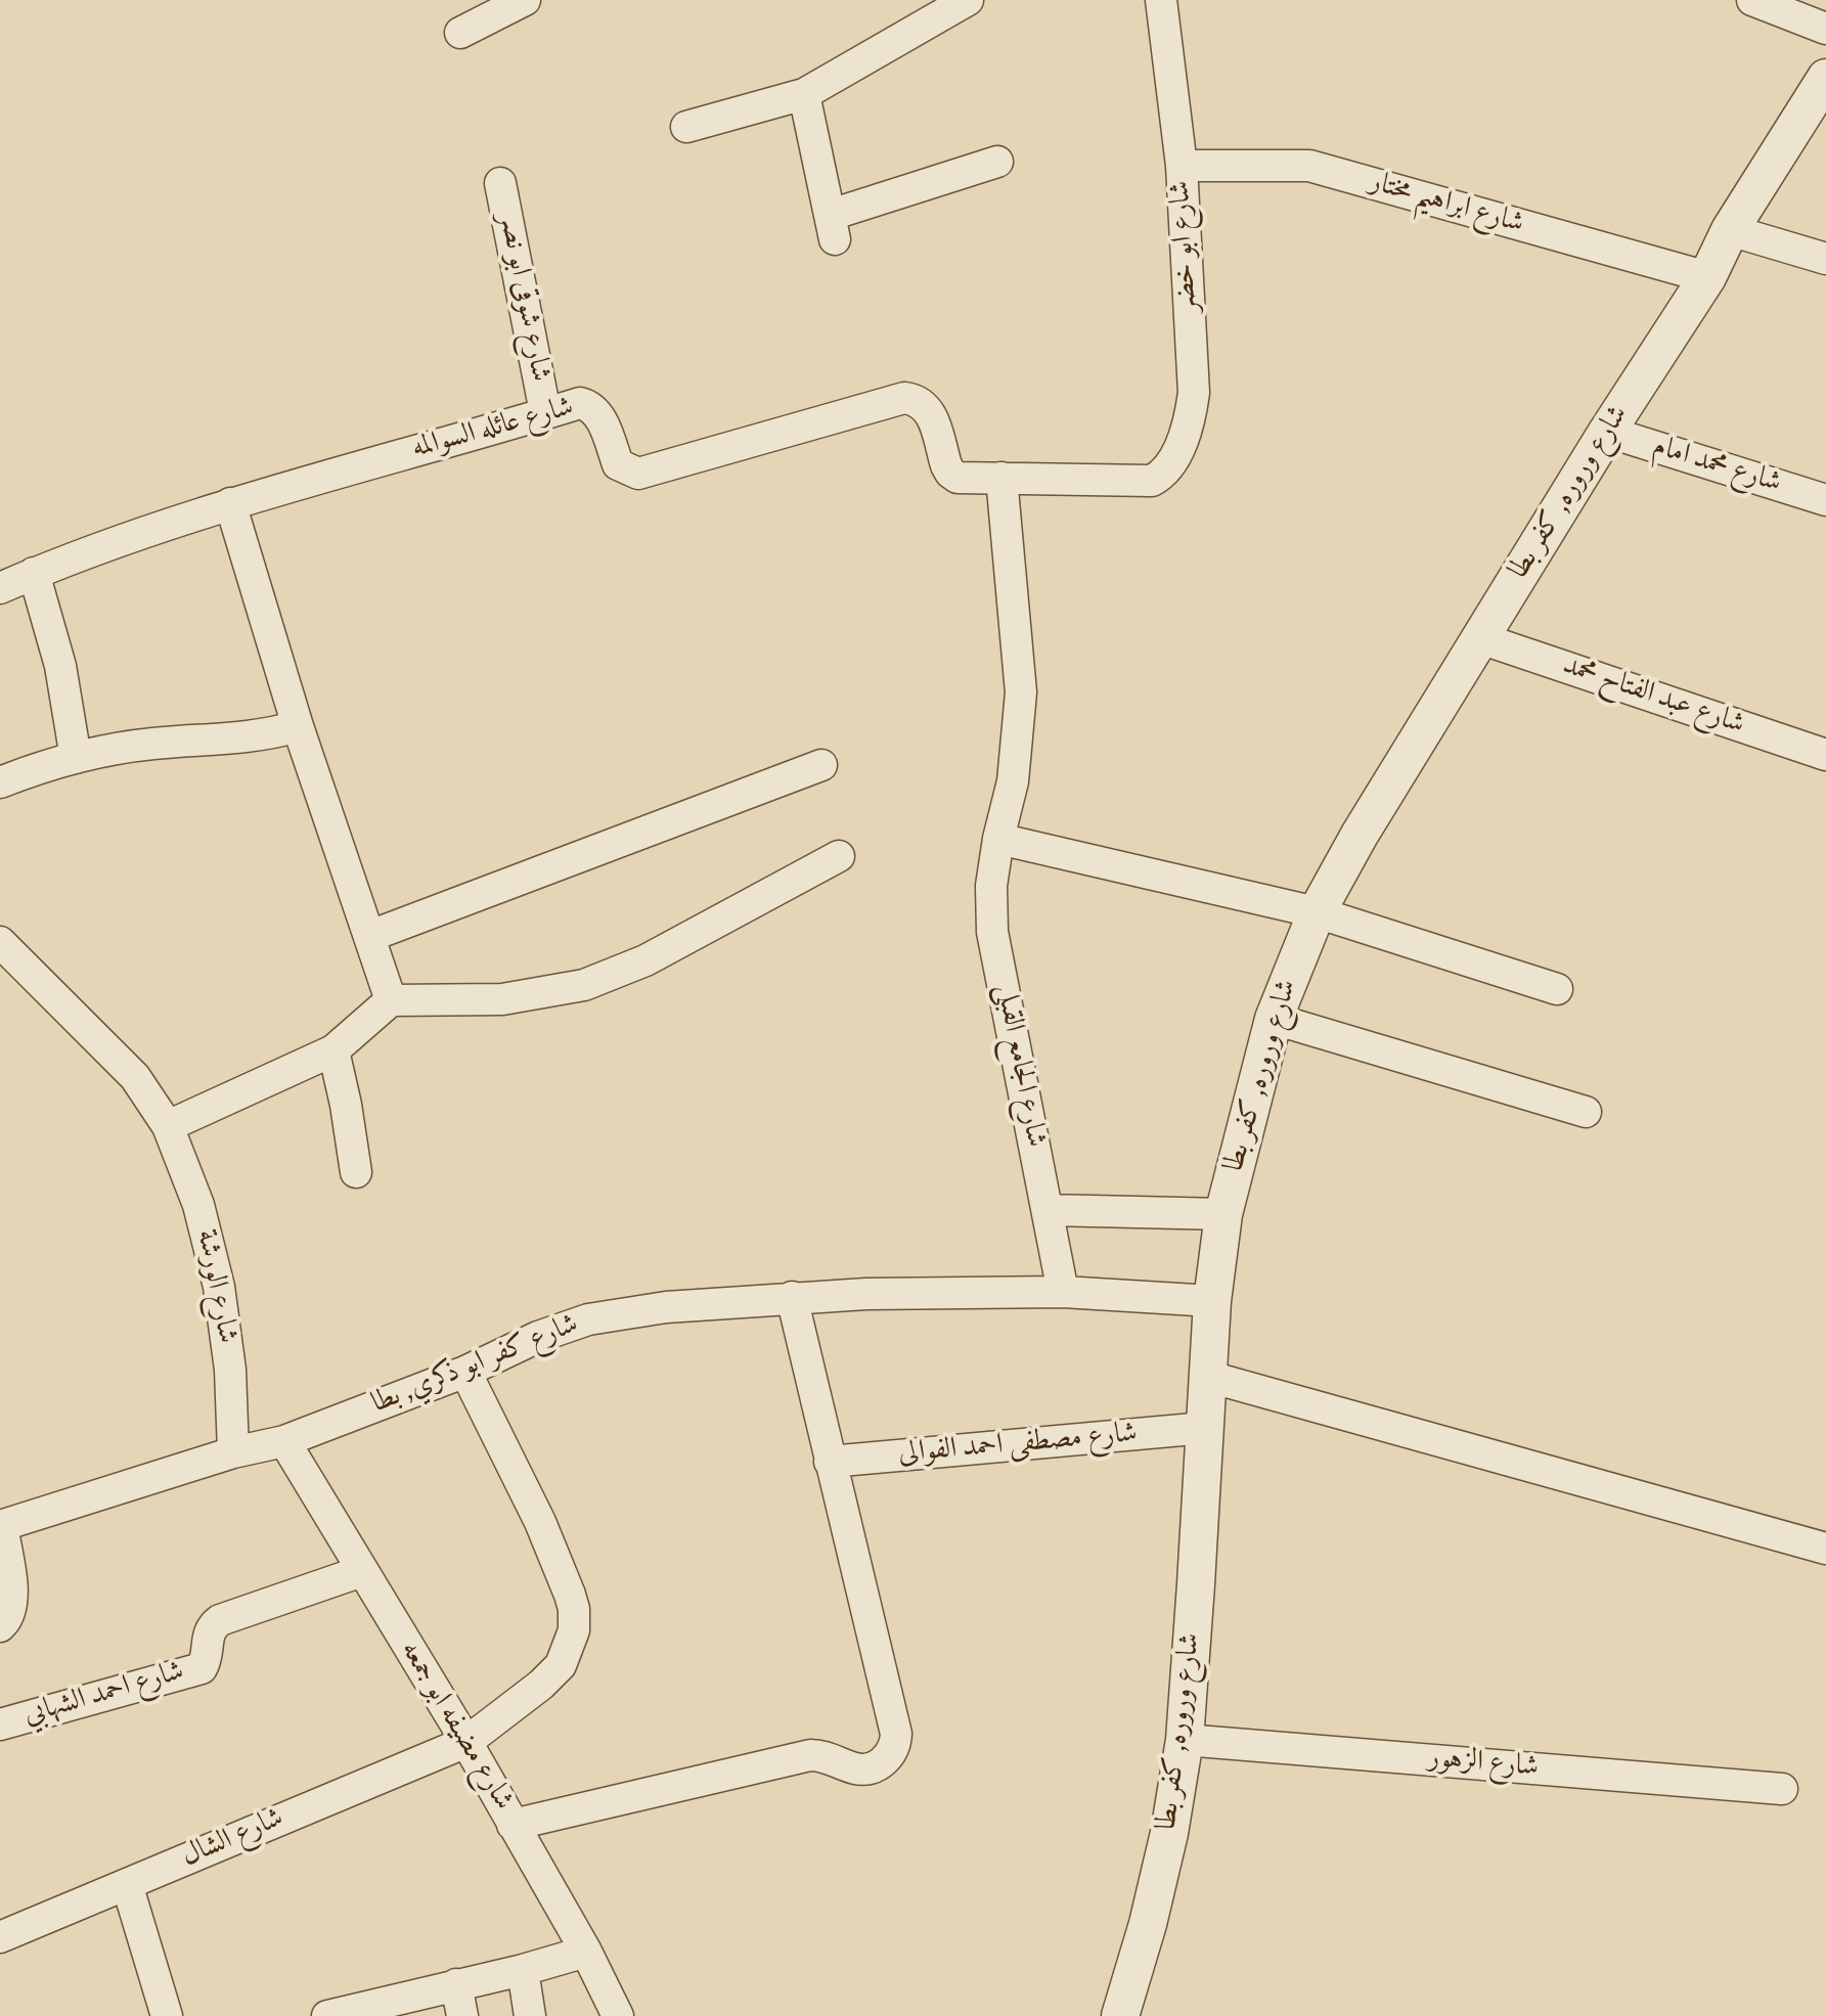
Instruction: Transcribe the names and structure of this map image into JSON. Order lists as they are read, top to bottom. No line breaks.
{"streets":{"street":["شارع ابراهيم مختار","شارع ابو خضر","شارع شوقى ابو نصر","شارع عائله السوالمه","شارع محمد امام","شارع وروره, كفر بطا","شارع عبد الفتاح محمد","شارع الجامع القبلى","شارع الورشة","شارع كفر ابو ذكري, بطا","شارع مصطفى احمد الفوالى","شارع احمد الشهابي","شارع مضيفه ابو جمعه","شارع الزهور","شارع الشال"]},"crossings":[["شارع ابراهيم مختار","شارع ابو خضر"],["شارع ابراهيم مختار","شارع وروره, كفر بطا"],["شارع ابو خضر","شارع عائله السوالمه"],["شارع شوقى ابو نصر","شارع عائله السوالمه"],["شارع عائله السوالمه","شارع الجامع القبلى"],["شارع محمد امام","شارع وروره, كفر بطا"],["شارع وروره, كفر بطا","شارع عبد الفتاح محمد"],["شارع وروره, كفر بطا","شارع كفر ابو ذكري, بطا"],["شارع وروره, كفر بطا","شارع مصطفى احمد الفوالى"],["شارع وروره, كفر بطا","شارع الزهور"],["شارع الجامع القبلى","شارع كفر ابو ذكري, بطا"],["شارع الورشة","شارع كفر ابو ذكري, بطا"],["شارع كفر ابو ذكري, بطا","شارع مضيفه ابو جمعه"],["شارع كفر ابو ذكري, بطا","شارع الشال"],["شارع احمد الشهابي","شارع مضيفه ابو جمعه"],["شارع مضيفه ابو جمعه","شارع الشال"]]}
